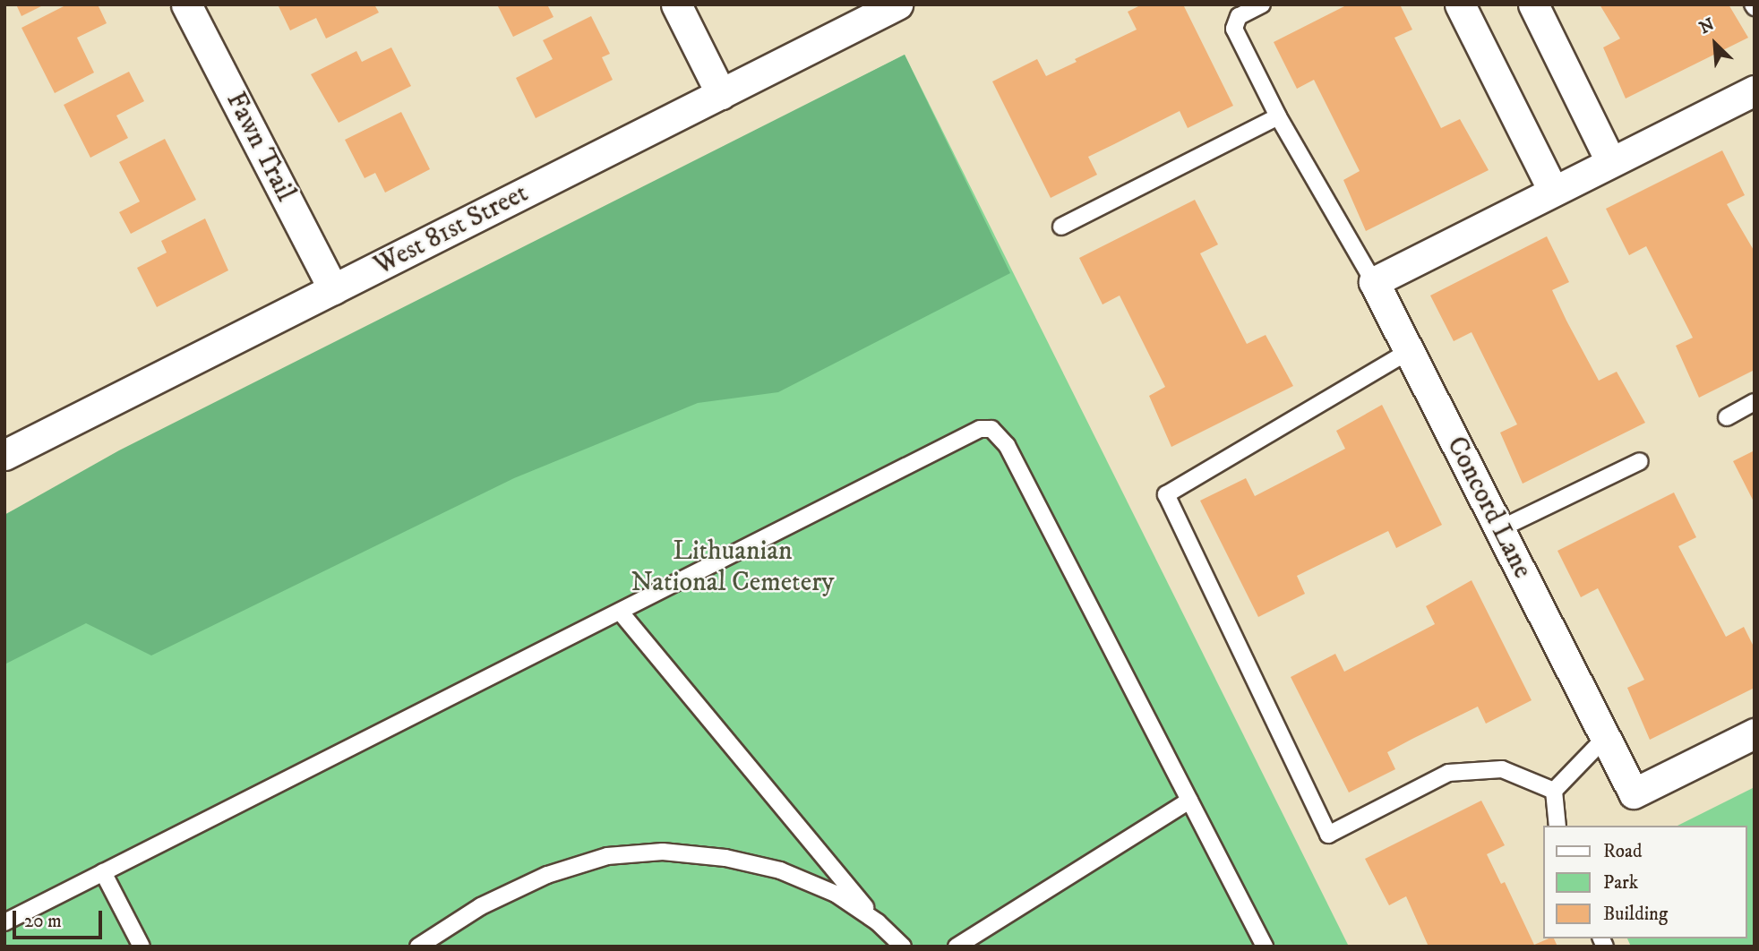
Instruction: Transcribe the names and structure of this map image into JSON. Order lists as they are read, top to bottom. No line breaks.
{"streets":{"street":["Fawn Trail","West 81st Street","Concord Lane"]},"crossings":[["Fawn Trail","West 81st Street"]],"parks":["Lithuanian National Cemetery"],"legend":["Road","Park","Building"],"scale_bar":"20 m","north":"top left"}
